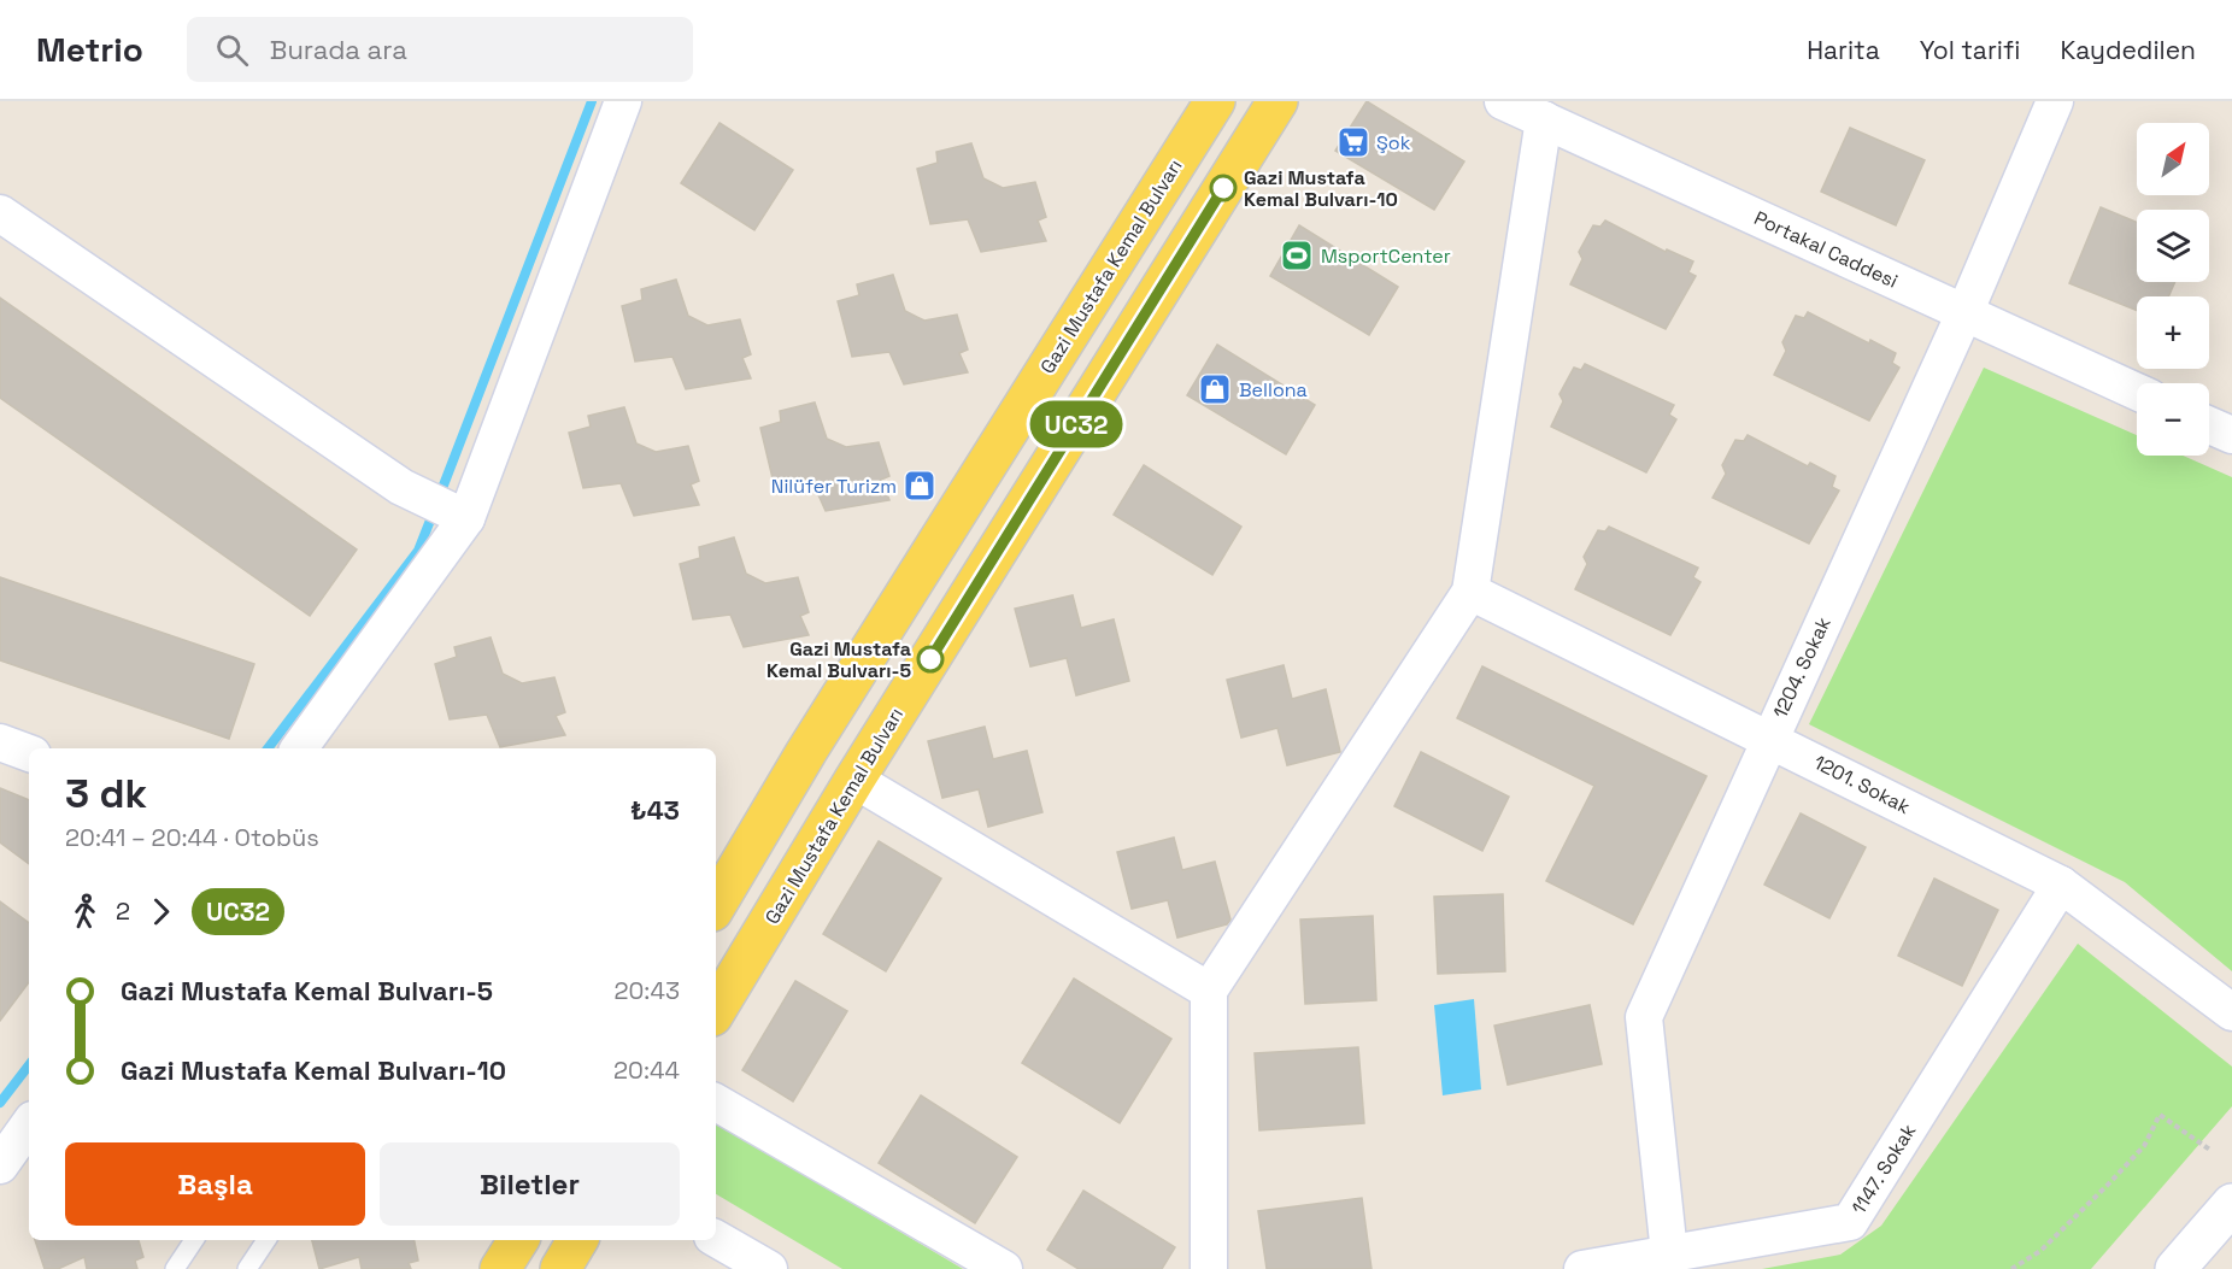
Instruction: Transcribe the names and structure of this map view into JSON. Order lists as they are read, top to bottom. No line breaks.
{"streets":{"main road":["Gazi Mustafa Kemal Bulvarı"],"street":["Portakal Caddesi","1204. Sokak","1201. Sokak","1147. Sokak"]},"crossings":[["Portakal Caddesi","1204. Sokak"],["1204. Sokak","1201. Sokak"],["1204. Sokak","1147. Sokak"],["1201. Sokak","1147. Sokak"]],"places":{"supermarket":["Şok"],"other":["Gazi Mustafa Kemal Bulvarı-10","Gazi Mustafa Kemal Bulvarı-5"],"sports":["MsportCenter"],"shop":["Bellona","Nilüfer Turizm"]},"lines":["bus line UC32"],"north":"top right","page":{"header":"Metrio","search":"Burada ara","nav":["Harita","Yol tarifi","Kaydedilen"],"on_map":"UC32","map_buttons":["+","−"],"heading":["3 dk","20:41 – 20:44 · Otobüs","₺43"],"legs":["2","UC32"],"list":[{"name":"Gazi Mustafa Kemal Bulvarı-5","value":"20:43"},{"name":"Gazi Mustafa Kemal Bulvarı-10","value":"20:44"}],"buttons":["Başla","Biletler"]}}
